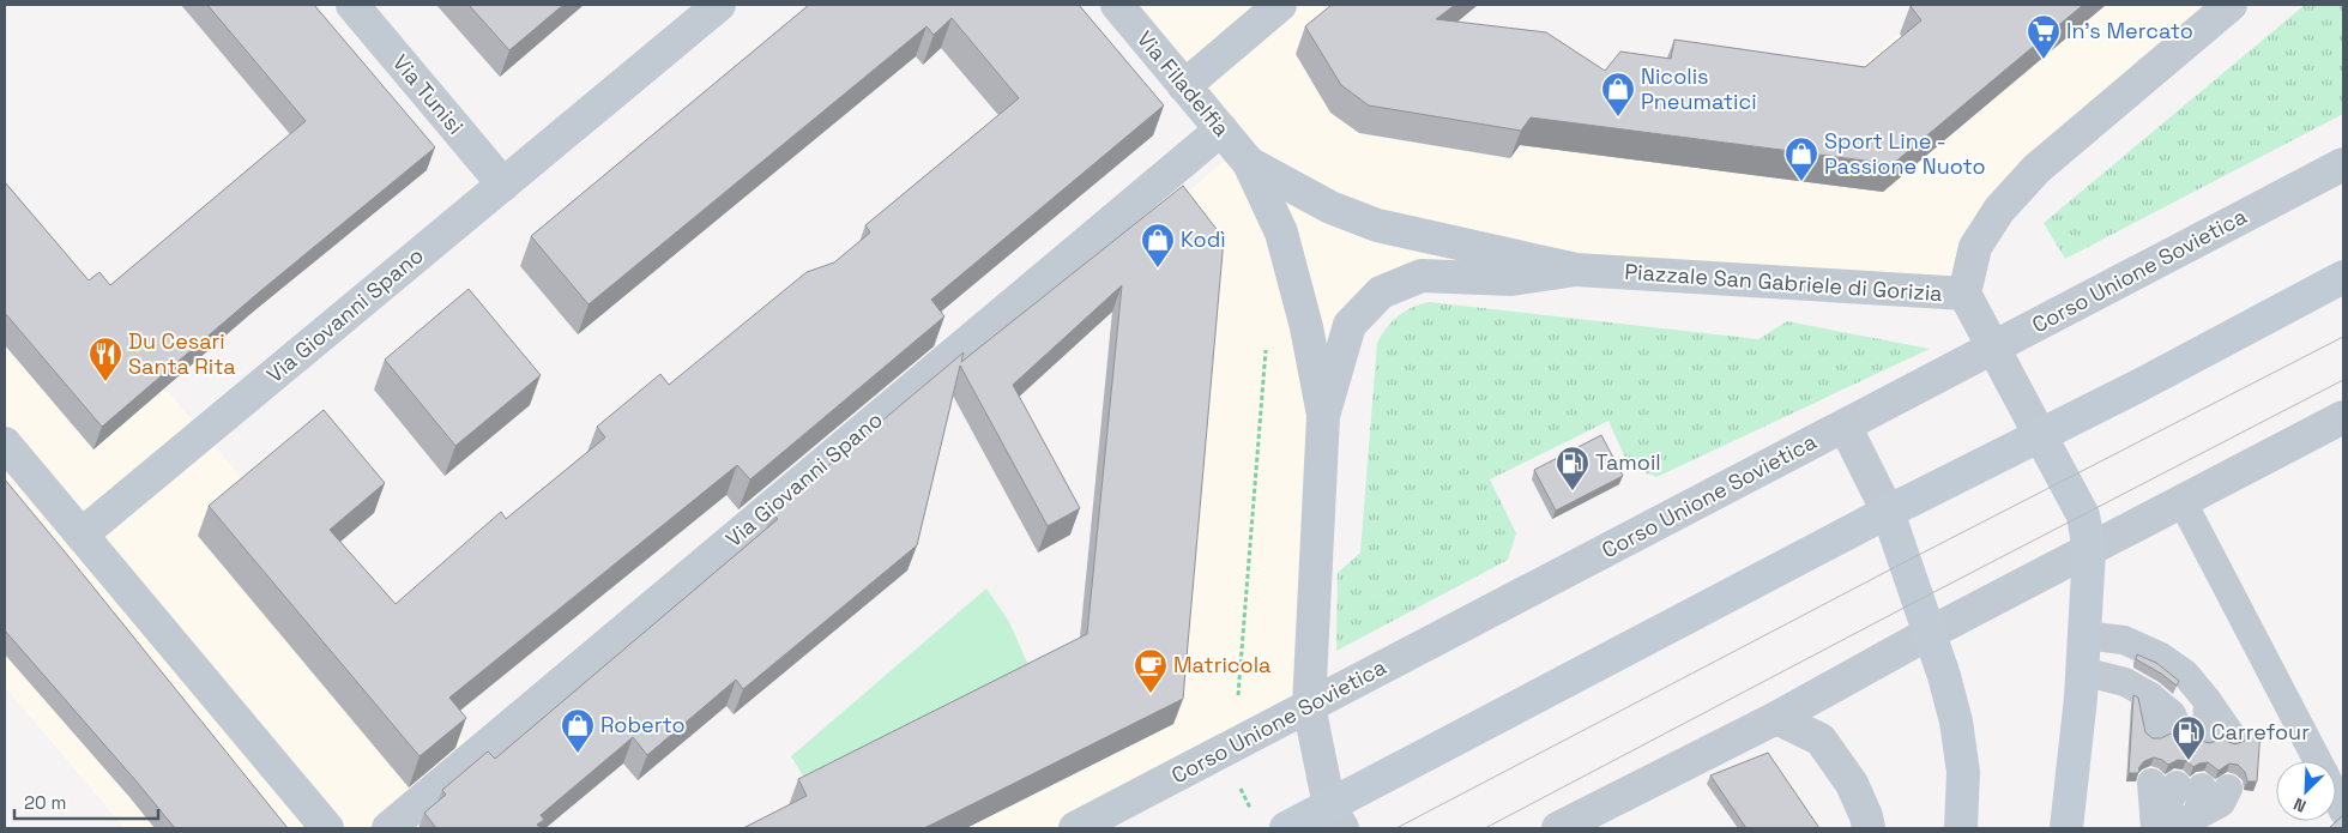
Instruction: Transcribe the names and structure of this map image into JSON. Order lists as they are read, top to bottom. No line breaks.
{"streets":{"main road":["Piazzale San Gabriele di Gorizia"],"street":["Via Filadelfia","Via Tunisi","Corso Unione Sovietica","Via Giovanni Spano"]},"crossings":[["Via Filadelfia","Piazzale San Gabriele di Gorizia"],["Via Filadelfia","Via Giovanni Spano"],["Via Tunisi","Via Giovanni Spano"],["Corso Unione Sovietica","Piazzale San Gabriele di Gorizia"]],"places":{"supermarket":["In's Mercato"],"shop":["Nicolis Pneumatici","Sport Line - Passione Nuoto","Kodì","Roberto"],"restaurant":["Du Cesari Santa Rita"],"fuel station":["Tamoil","Carrefour"],"cafe":["Matricola"]},"scale_bar":"20 m","north":"bottom left"}
